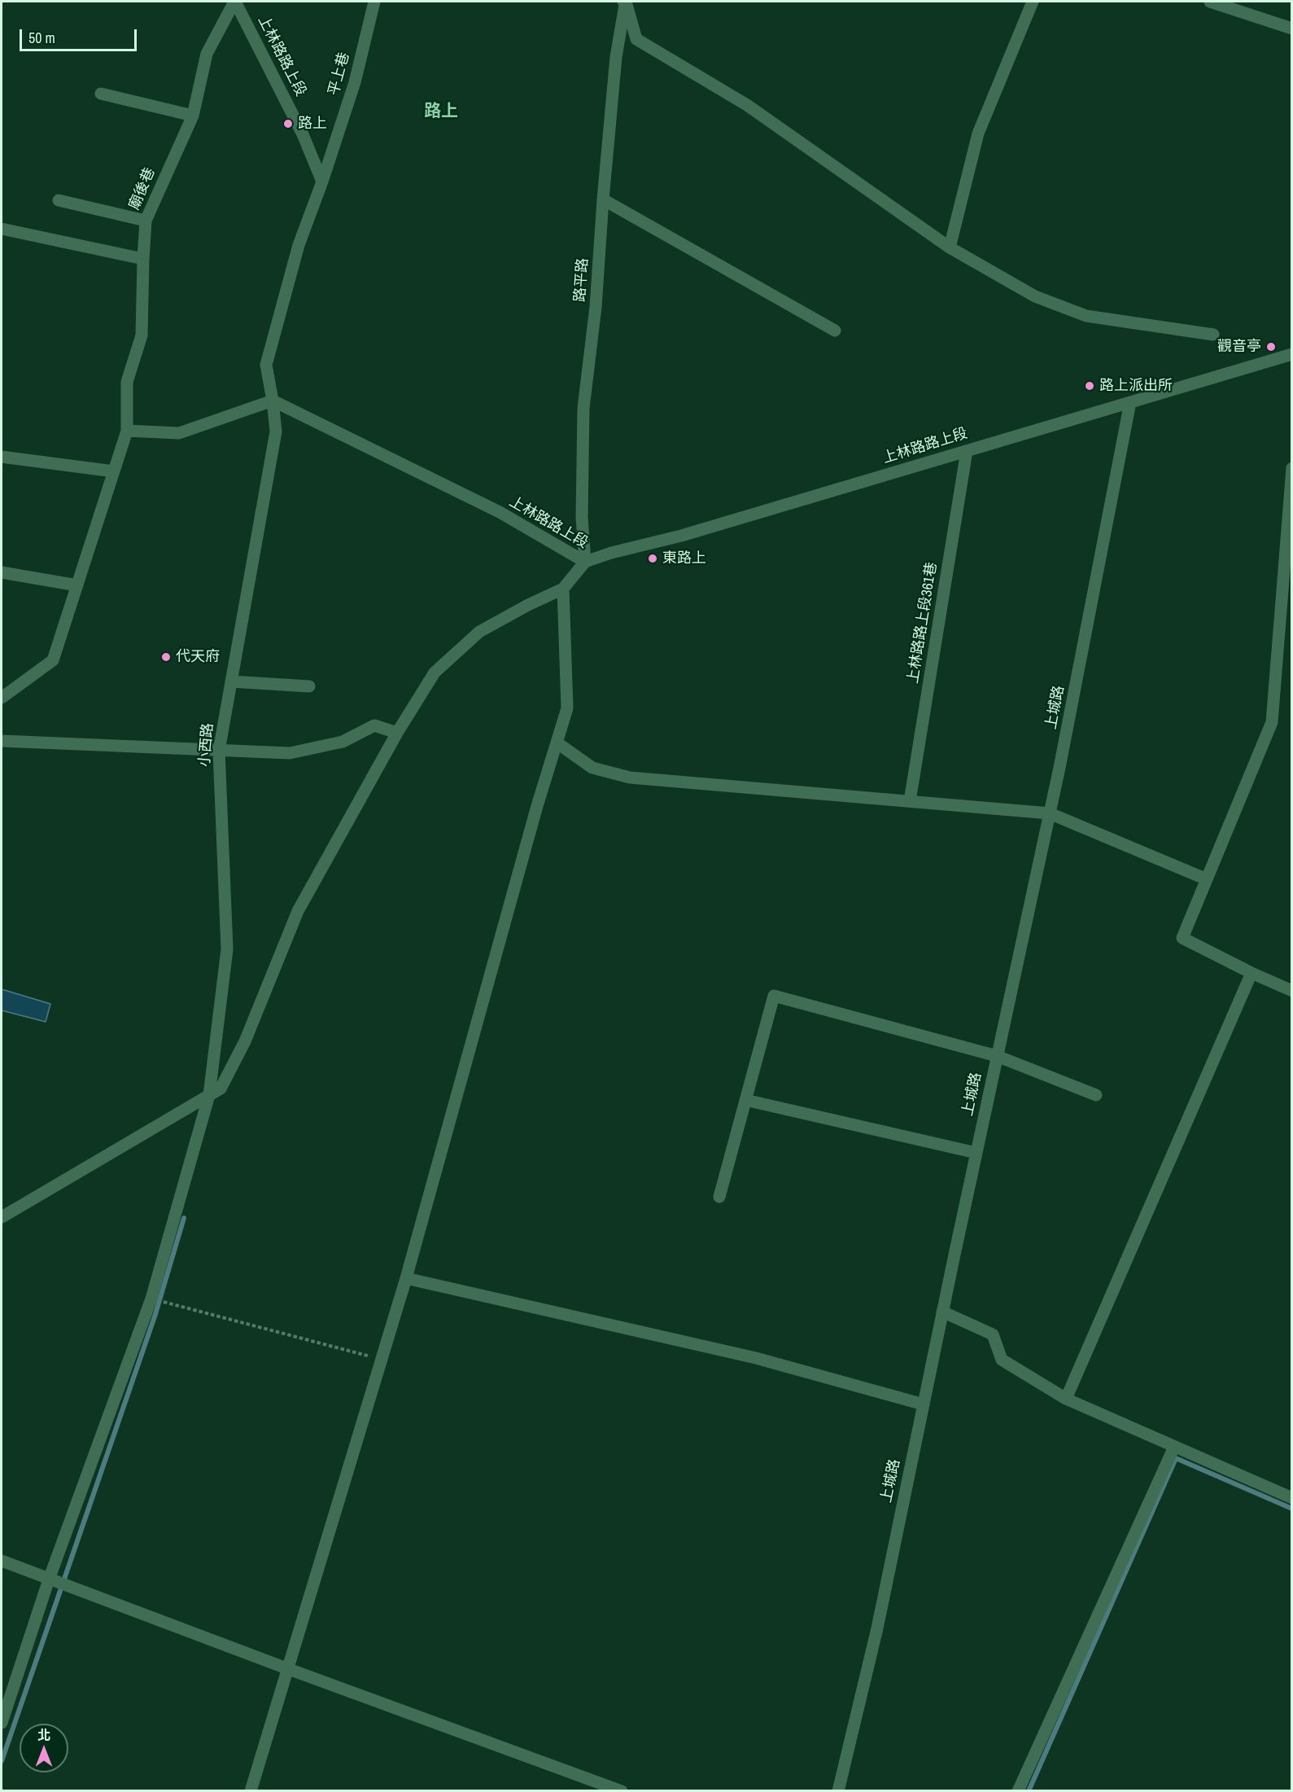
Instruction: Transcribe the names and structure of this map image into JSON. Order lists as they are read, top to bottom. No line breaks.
{"streets":{"street":["上林路路上段","平上巷","廟後巷","路平路","上林路路上段361巷","上城路","小西路"]},"crossings":[["上林路路上段","平上巷"],["上林路路上段","廟後巷"],["上林路路上段","路平路"],["上林路路上段","上林路路上段361巷"],["上林路路上段","上城路"],["上林路路上段","小西路"]],"districts":["路上"],"places":["路上","觀音亭","路上派出所","東路上","代天府"],"scale_bar":"50 m","north":"top"}
